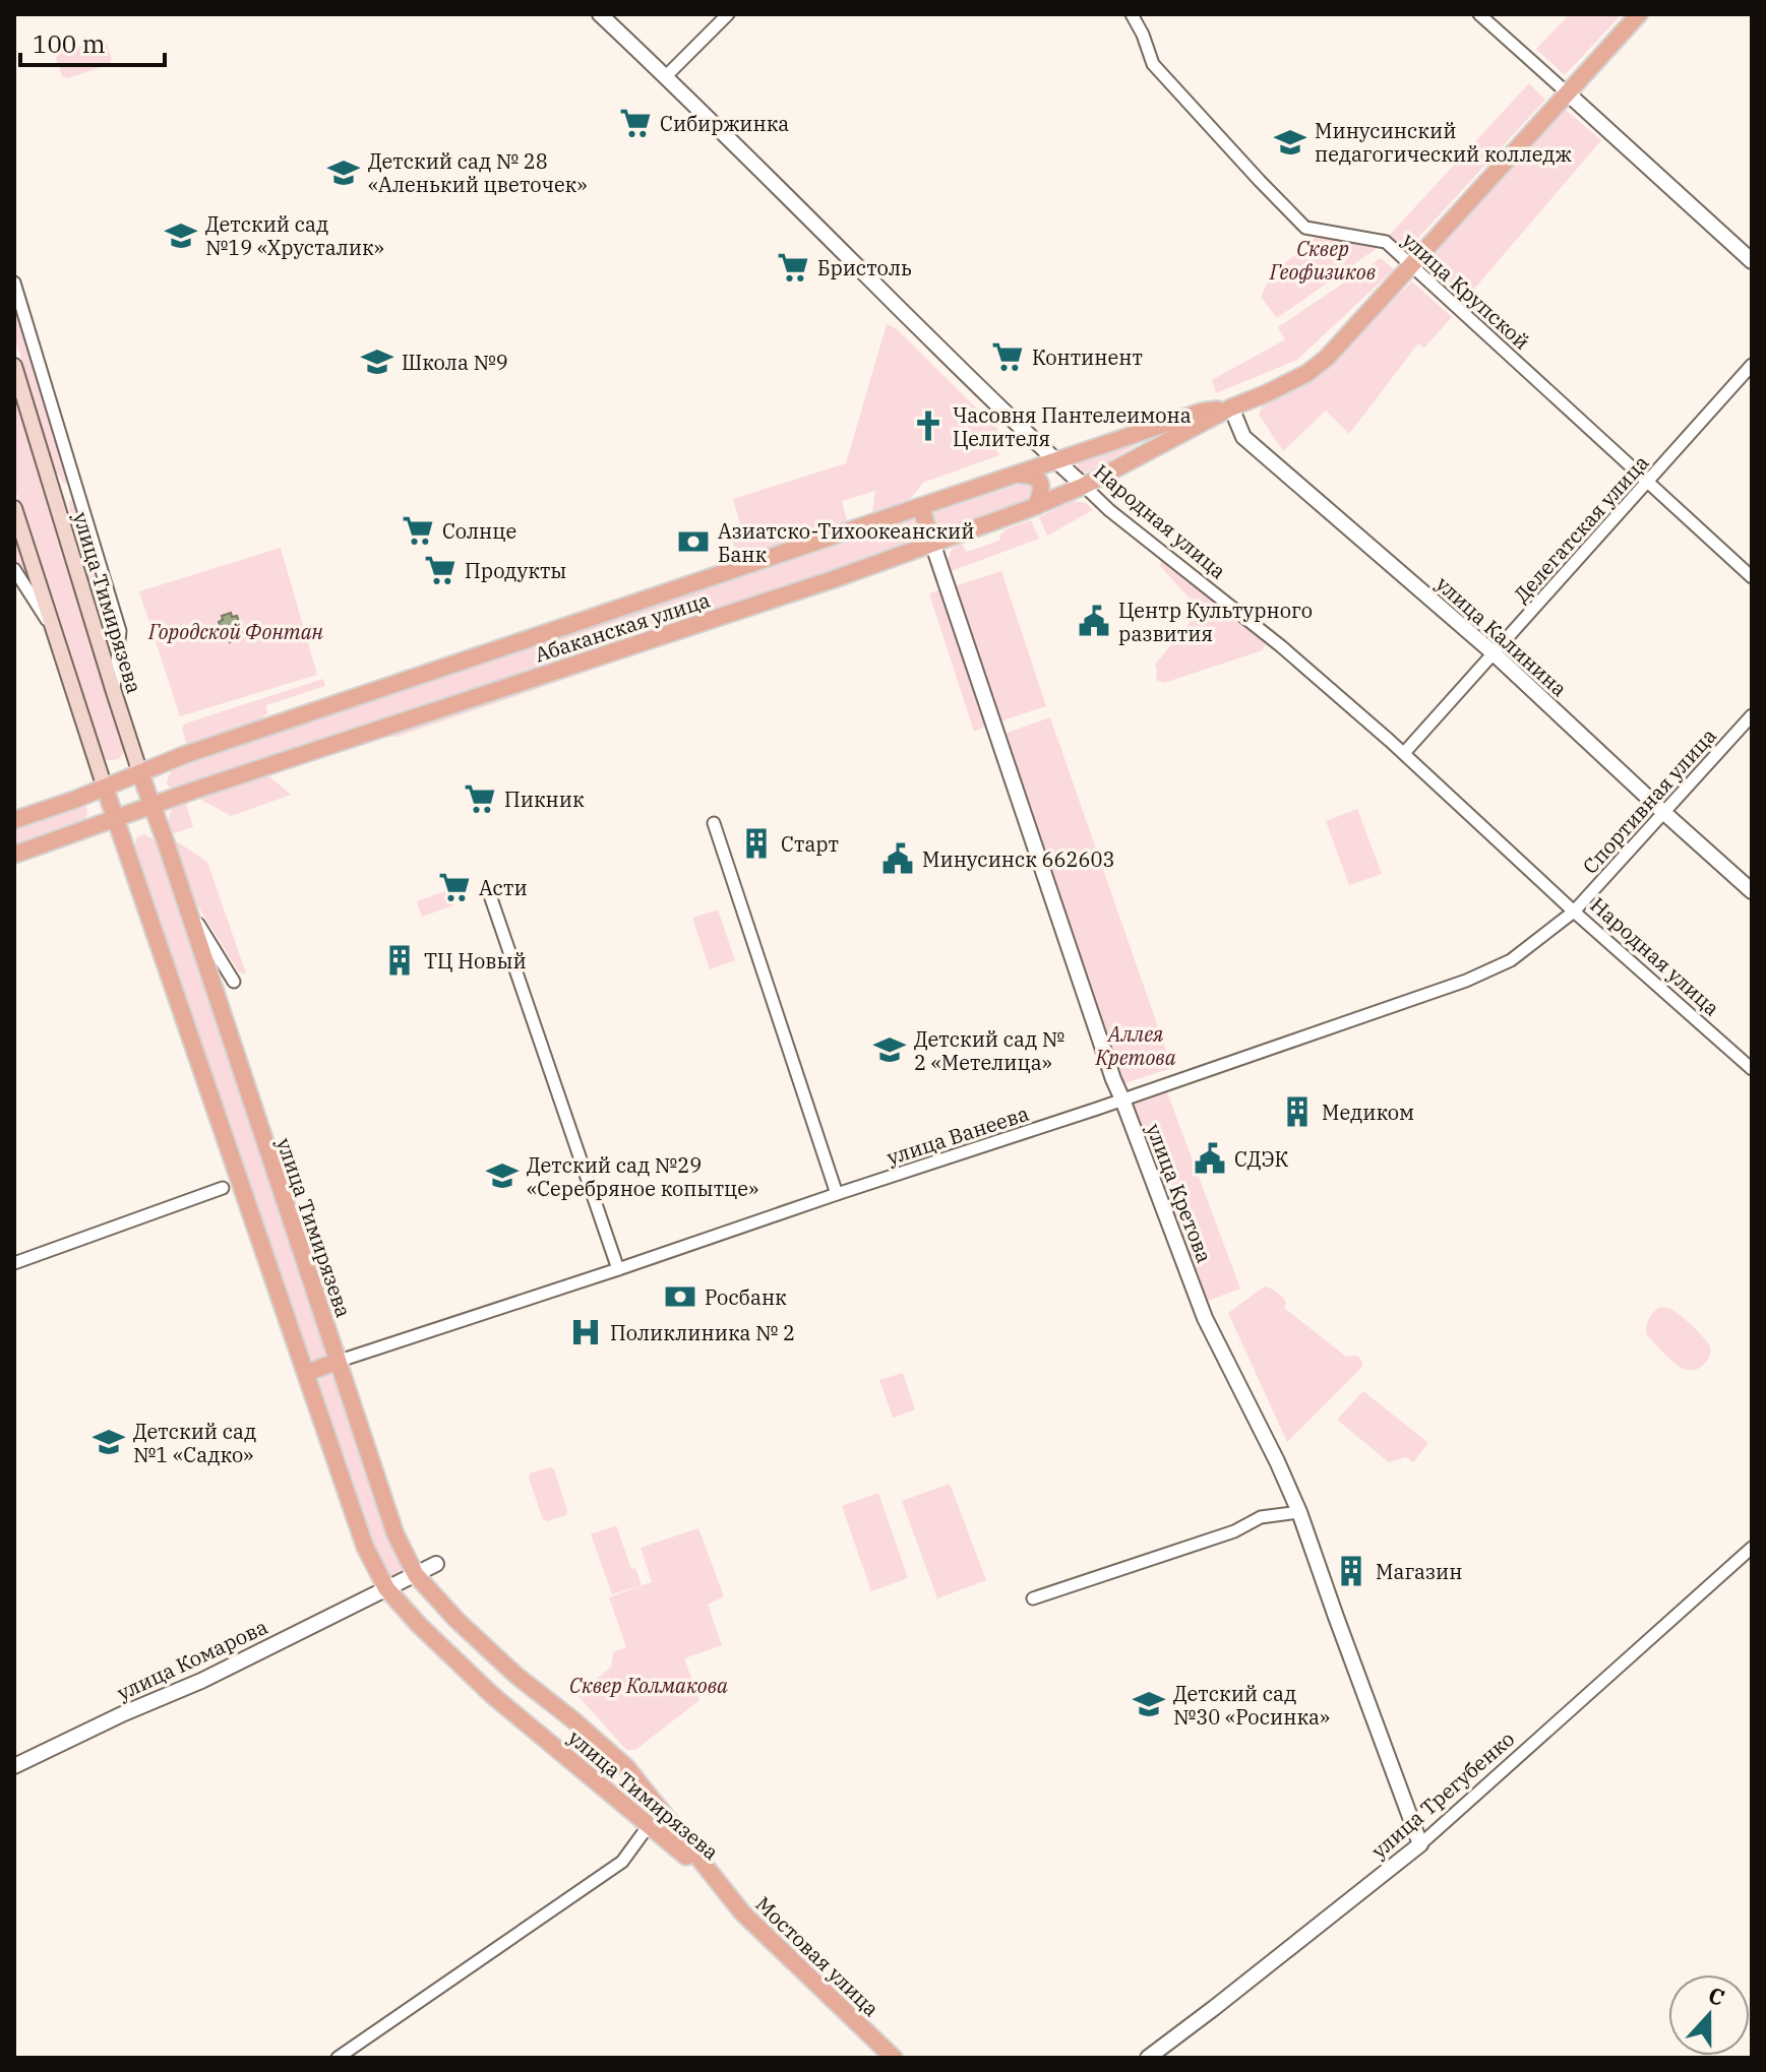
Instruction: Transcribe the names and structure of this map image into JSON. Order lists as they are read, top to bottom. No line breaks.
{"streets":{"main road":["улица Тимирязева","Абаканская улица","Мостовая улица"],"street":["улица Крупской","Народная улица","Делегатская улица","улица Калинина","Спортивная улица","улица Ванеева","улица Кретова","улица Комарова","улица Трегубенко"]},"crossings":[["улица Крупской","Делегатская улица"],["улица Крупской","Абаканская улица"],["Народная улица","Делегатская улица"],["Народная улица","Абаканская улица"],["Народная улица","Спортивная улица"],["Народная улица","улица Ванеева"],["Делегатская улица","улица Калинина"],["улица Тимирязева","Абаканская улица"],["улица Тимирязева","улица Ванеева"],["улица Тимирязева","улица Комарова"],["улица Тимирязева","Мостовая улица"],["Абаканская улица","улица Калинина"],["Абаканская улица","улица Кретова"],["улица Калинина","Спортивная улица"],["Спортивная улица","улица Ванеева"],["улица Ванеева","улица Кретова"],["улица Кретова","улица Трегубенко"]],"parks":["Сквер Геофизиков","Городской Фонтан","Аллея Кретова","Сквер Колмакова"],"places":{"supermarket":["Сибиржинка","Бристоль","Континент","Солнце","Продукты","Пикник","Асти"],"school or university":["Минусинский педагогический колледж","Детский сад № 28 «Аленький цветочек»","Детский сад №19 «Хрусталик»","Школа №9","Детский сад № 2 «Метелица»","Детский сад №29 «Серебряное копытце»","Детский сад №1 «Cадко»","Детский сад №30 «Росинка»"],"church":["Часовня Пантелеимона Целителя"],"bank":["Азиатско-Тихоокеанский Банк","Росбанк"],"public building":["Центр Культурного развития","Минусинск 662603","СДЭК"],"building":["Старт","ТЦ Новый","Медиком","Магазин"],"hospital":["Поликлиника № 2"]},"scale_bar":"100 m","north":"top"}
